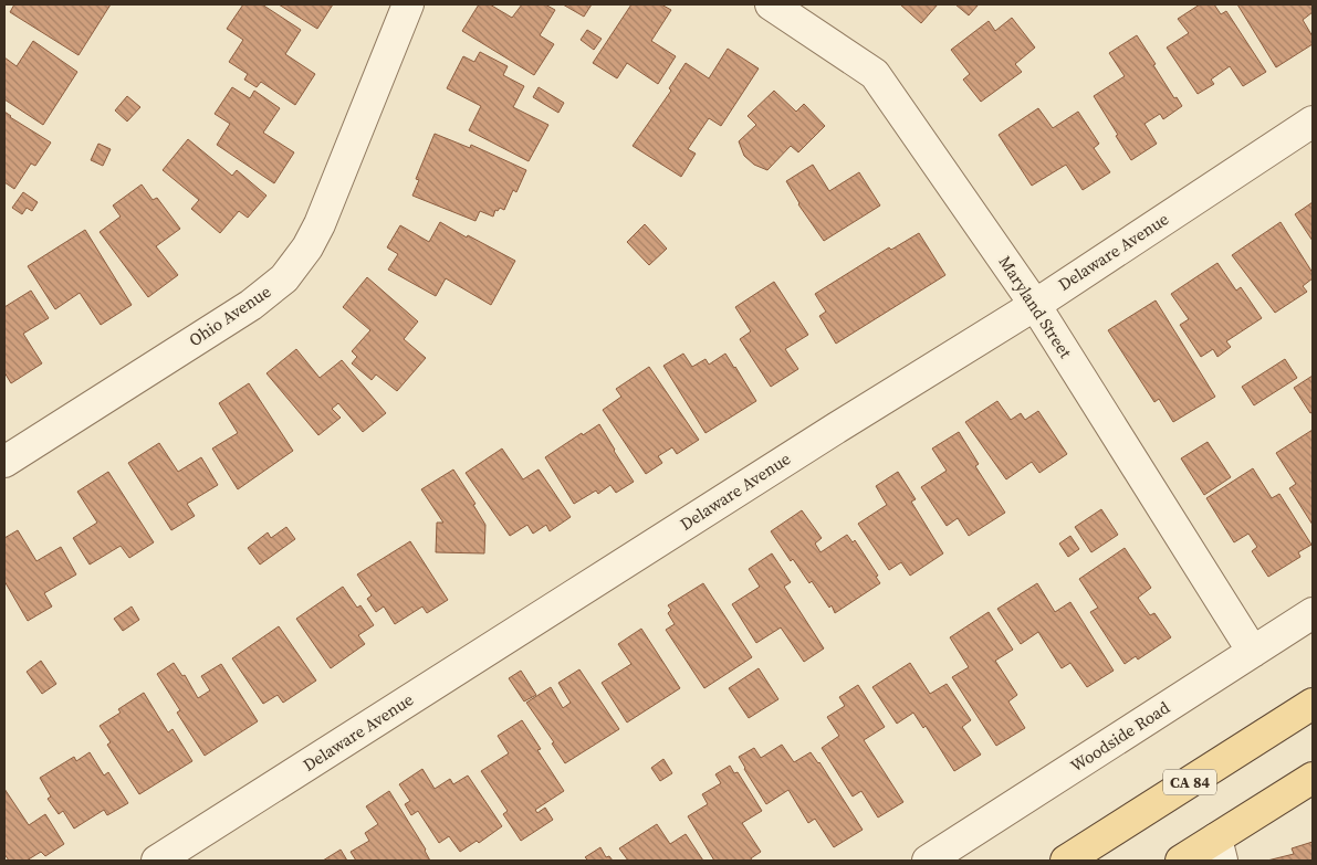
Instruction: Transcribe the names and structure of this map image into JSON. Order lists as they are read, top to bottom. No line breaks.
{"streets":{"main road":["CA 84"],"street":["Delaware Avenue","Maryland Street","Ohio Avenue","Woodside Road"]},"crossings":[["Delaware Avenue","Maryland Street"],["Maryland Street","Woodside Road"]]}
